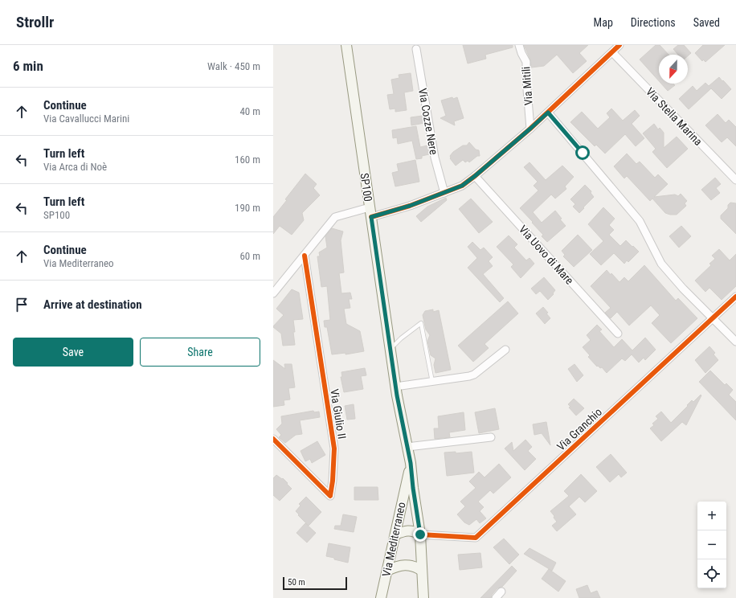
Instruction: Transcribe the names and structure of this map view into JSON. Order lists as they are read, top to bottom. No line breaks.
{"streets":{"main road":["SP100","Via Mediterraneo"],"street":["Via Mitili","Via Stella Marina","Via Cozze Nere","Via Uovo di Mare","Via Giulio II","Via Granchio"]},"crossings":[["SP100","Via Mediterraneo"],["Via Granchio","Via Mediterraneo"]],"scale_bar":"50 m","north":"bottom","page":{"header":"Strollr","nav":["Map","Directions","Saved"],"heading":["6 min","Walk · 450 m"],"list":[["Continue","Via Cavallucci Marini","40 m"],["Turn left","Via Arca di Noè","160 m"],["Turn left","SP100","190 m"],["Continue","Via Mediterraneo","60 m"],"Arrive at destination"],"buttons":["Save","Share"],"map_buttons":["+","−"],"scale":"50 m"}}
